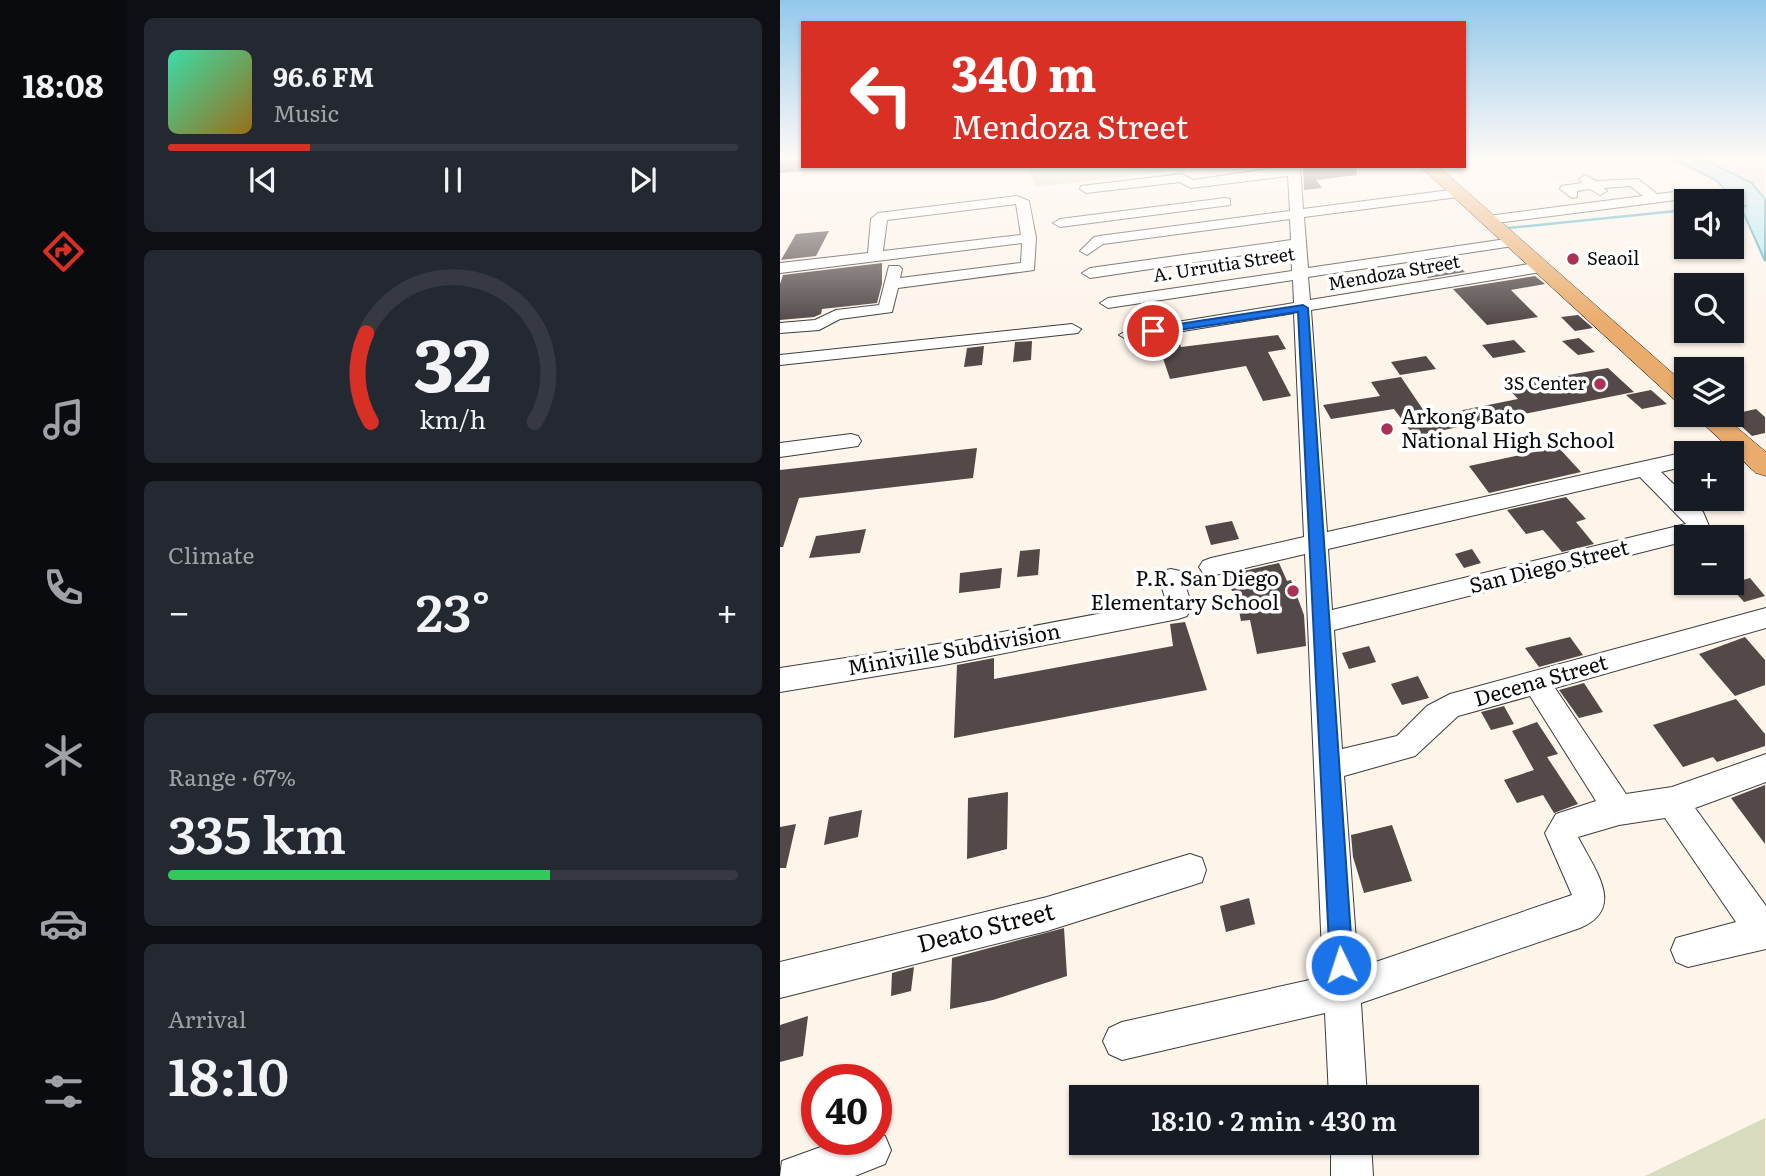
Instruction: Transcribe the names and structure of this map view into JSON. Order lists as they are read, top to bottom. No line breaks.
{"streets":{"street":["A. Urrutia Street","Mendoza Street","San Diego Street","Miniville Subdivision","Decena Street","Deato Street"]},"places":["Seaoil","3S Center","Arkong Bato National High School","P.R. San Diego Elementary School"],"page":{"tabs":"18:08","turn":["340 m","Mendoza Street"],"song":["96.6 FM","Music"],"map_buttons":["+","−"],"tile":["Climate",["Range · 67%","335 km"],["Arrival","18:10"]],"heat":["−","23°","+"],"limit":"40","trip":"18:10 · 2 min · 430 m","gauge":["32","km/h"]}}
